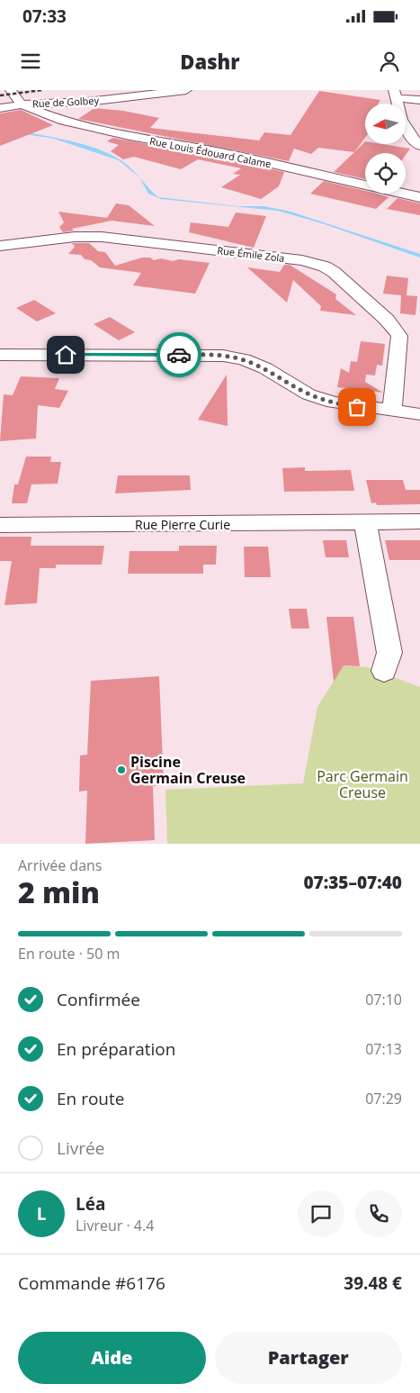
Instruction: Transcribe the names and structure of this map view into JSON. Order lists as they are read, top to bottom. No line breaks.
{"streets":{"street":["Rue de Golbey","Rue Louis Édouard Calame","Rue Émile Zola","Rue Pierre Curie"]},"crossings":[["Rue de Golbey","Rue Louis Édouard Calame"]],"parks":["Parc Germain Creuse"],"places":["Piscine Germain Creuse"],"north":"left","page":{"status":"07:33","header":"Dashr","heading":["2 min","Arrivée dans","07:35–07:40"],"panel":["Léa","Livreur · 4.4","Commande #6176","39.48 €"],"bar":"En route · 50 m","list":[["Confirmée","07:10"],["En préparation","07:13"],["En route","07:29"],"Livrée"],"round":"L","buttons":["Aide","Partager"]}}
